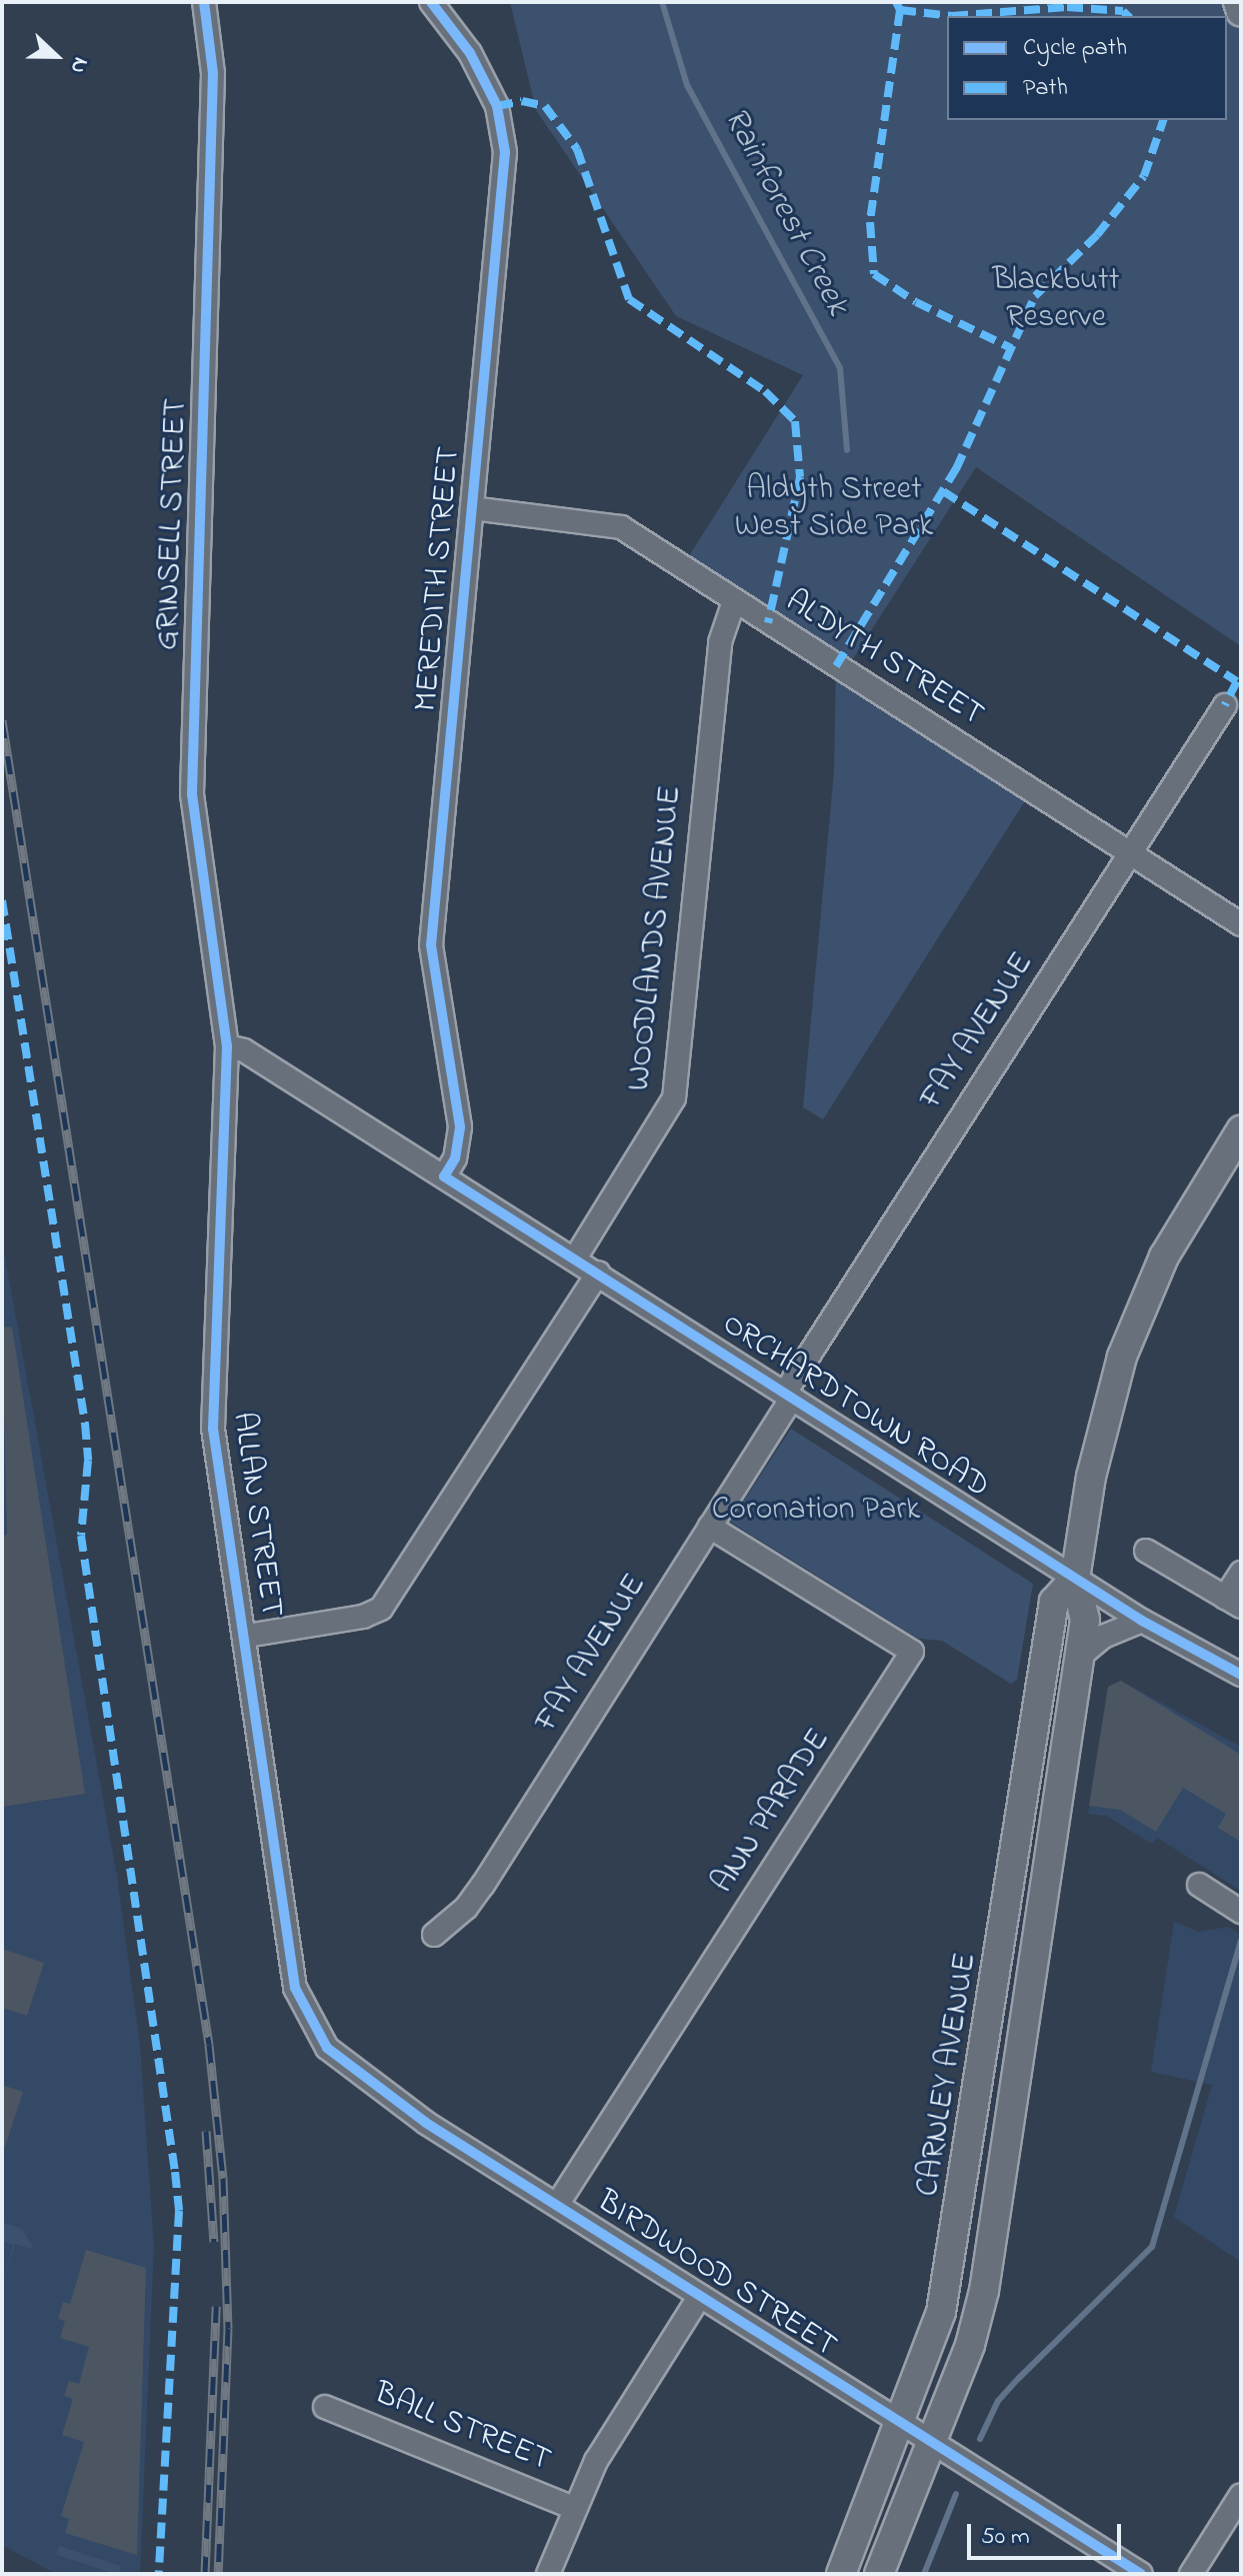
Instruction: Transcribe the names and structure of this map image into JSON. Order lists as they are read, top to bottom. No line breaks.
{"streets":{"main road":["CARNLEY AVENUE"],"street":["GRINSELL STREET","MEREDITH STREET","ALDYTH STREET","WOODLANDS AVENUE","FAY AVENUE","ORCHARDTOWN ROAD","ALLAN STREET","ANN PARADE","BIRDWOOD STREET","BALL STREET"]},"crossings":[["GRINSELL STREET","ORCHARDTOWN ROAD"],["GRINSELL STREET","ALLAN STREET"],["MEREDITH STREET","ALDYTH STREET"],["MEREDITH STREET","ORCHARDTOWN ROAD"],["ALDYTH STREET","WOODLANDS AVENUE"],["ALDYTH STREET","FAY AVENUE"],["WOODLANDS AVENUE","ORCHARDTOWN ROAD"],["FAY AVENUE","ORCHARDTOWN ROAD"],["FAY AVENUE","ANN PARADE"],["ORCHARDTOWN ROAD","ALLAN STREET"],["ORCHARDTOWN ROAD","CARNLEY AVENUE"],["ALLAN STREET","BIRDWOOD STREET"],["ANN PARADE","BIRDWOOD STREET"],["CARNLEY AVENUE","BIRDWOOD STREET"]],"water":["Rainforest Creek"],"parks":["Blackbutt Reserve","Aldyth Street West Side Park","Coronation Park"],"legend":["Cycle path","Path"],"scale_bar":"50 m","north":"right"}
